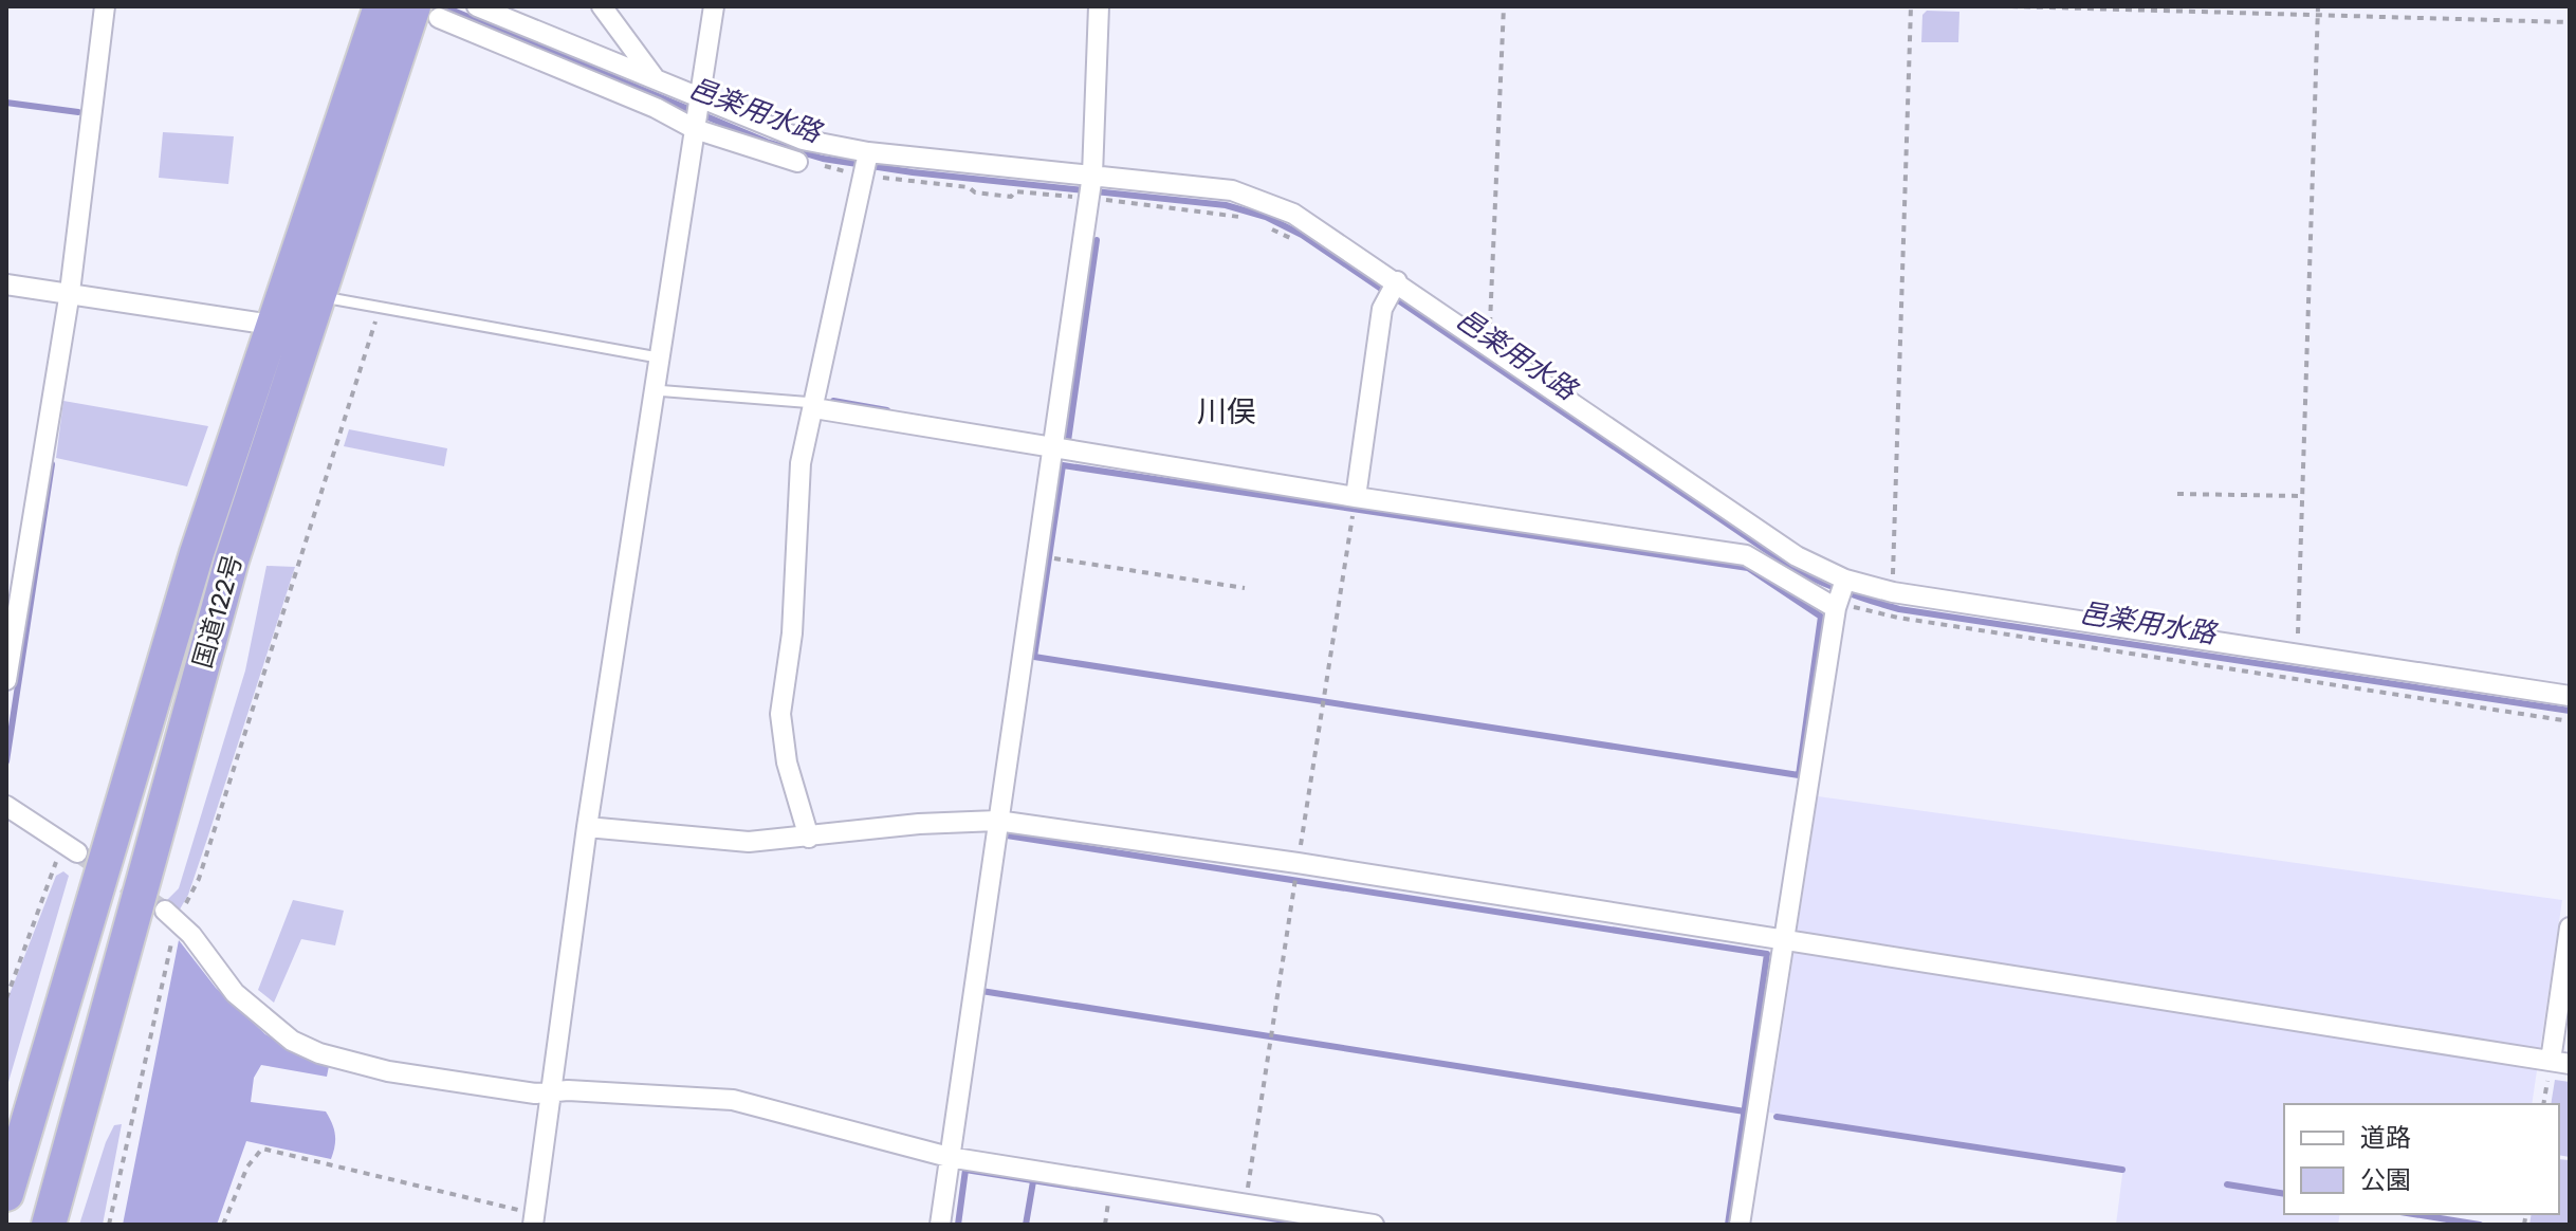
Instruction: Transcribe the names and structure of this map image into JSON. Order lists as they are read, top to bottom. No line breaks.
{"streets":{"highway":["国道122号"]},"districts":["川俣"],"water":["邑楽用水路"],"legend":["道路","公園"]}
